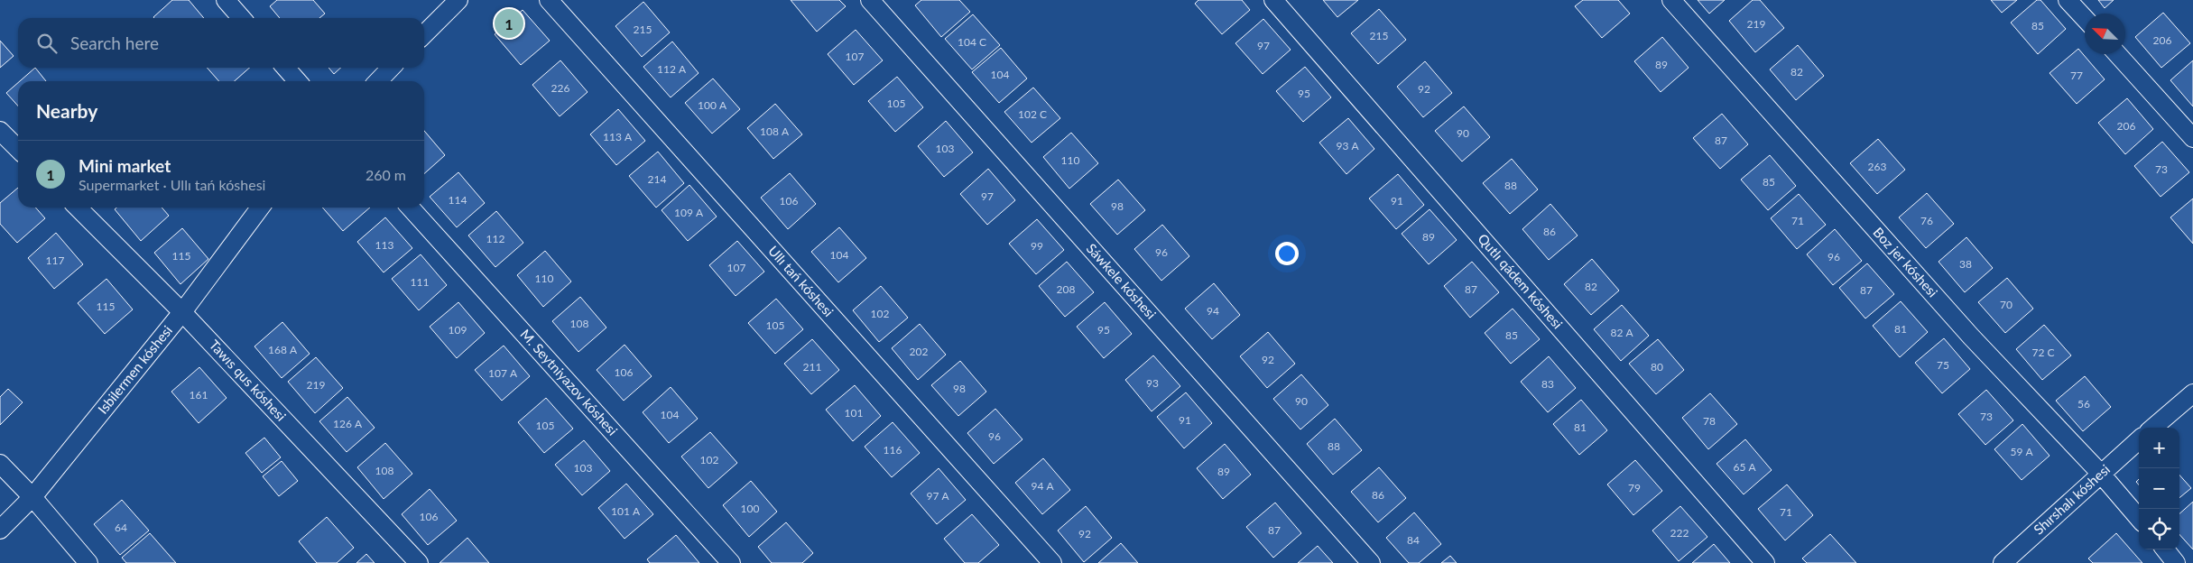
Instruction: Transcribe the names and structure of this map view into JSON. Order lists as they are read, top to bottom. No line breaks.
{"streets":{"street":["Boz jer kóshesi","Ullı tań kóshesi","Sáwkele kóshesi","Qutlı qádem kóshesi","Isbilermen kóshesi","Tawıs qus kóshesi","M. Seytniyazov kóshesi","Shırshalı kóshesi"]},"crossings":[["Boz jer kóshesi","Shırshalı kóshesi"],["Isbilermen kóshesi","Tawıs qus kóshesi"]],"house_numbers":["219","85","215","215","206","104 С","97","107","89","112 А","82","104","77","226","92","95","105","100 А","102 С","206","108 А","90","113 А","87","93 А","103","110","263","73","214","85","88","97","114","106","91","98","109 А","71","76","86","89","112","113","99","96","104","115","96","117","38","107","110","111","82","208","87","87","70","115","94","102","108","105","81","109","95","82 А","85","168 А","202","72 С","92","75","211","80","106","107 А","93","83","219","98","161","90","56","101","104","73","91","78","126 А","105","81","96","88","116","59 А","102","65 А","103","108","89","94 А","79","86","97 А","100","101 А","71","106","64","87","222","92","84"],"north":"top left","page":{"pins":"1","search":"Search here","heading":"Nearby","list":[{"mark":"1","name":"Mini market","note":"Supermarket · Ullı tań kóshesi","value":"260 m"}],"map_buttons":["+","−"]}}
